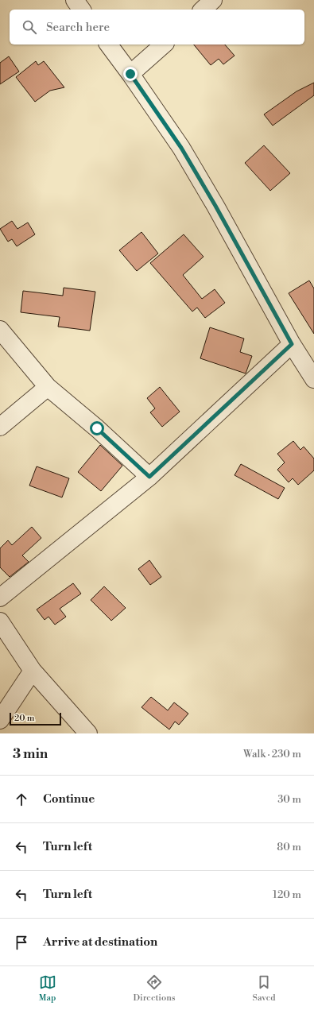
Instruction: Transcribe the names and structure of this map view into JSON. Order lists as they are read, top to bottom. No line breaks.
{"scale_bar":"20 m","page":{"search":"Search here","scale":"20 m","heading":["3 min","Walk · 230 m"],"list":[["Continue","30 m"],["Turn left","80 m"],["Turn left","120 m"],"Arrive at destination"],"nav":["Map","Directions","Saved"]}}
